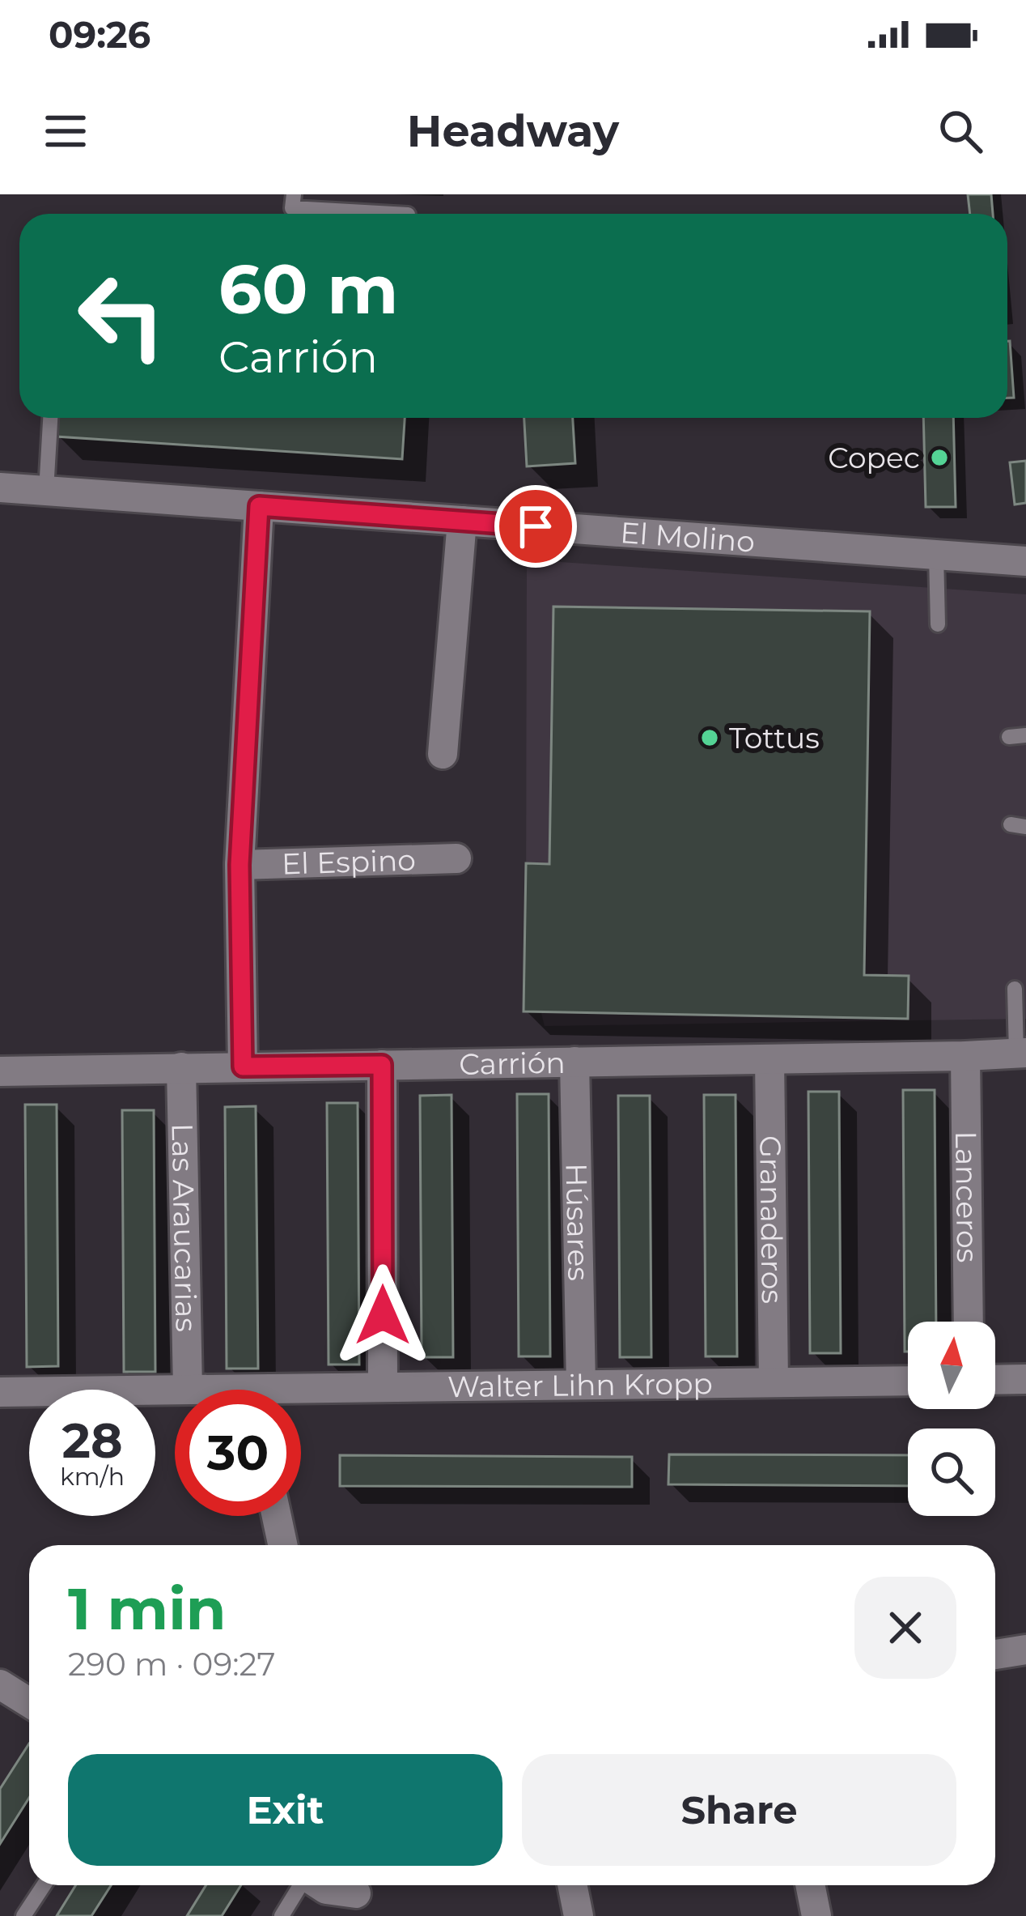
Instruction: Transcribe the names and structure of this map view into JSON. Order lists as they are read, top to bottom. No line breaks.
{"streets":{"street":["El Molino","El Espino","Carrión","Lanceros","Granaderos","Húsares","Las Araucarias","Walter Lihn Kropp"]},"crossings":[["Carrión","Lanceros"],["Carrión","Granaderos"],["Carrión","Húsares"],["Carrión","Las Araucarias"],["Granaderos","Walter Lihn Kropp"],["Húsares","Walter Lihn Kropp"]],"places":["Copec","Tottus"],"north":"top","page":{"status":"09:26","header":"Headway","turn":["60 m","Carrión"],"speed":"28 km/h","limit":"30","heading":["1 min","290 m · 09:27"],"buttons":["Exit","Share"]}}
